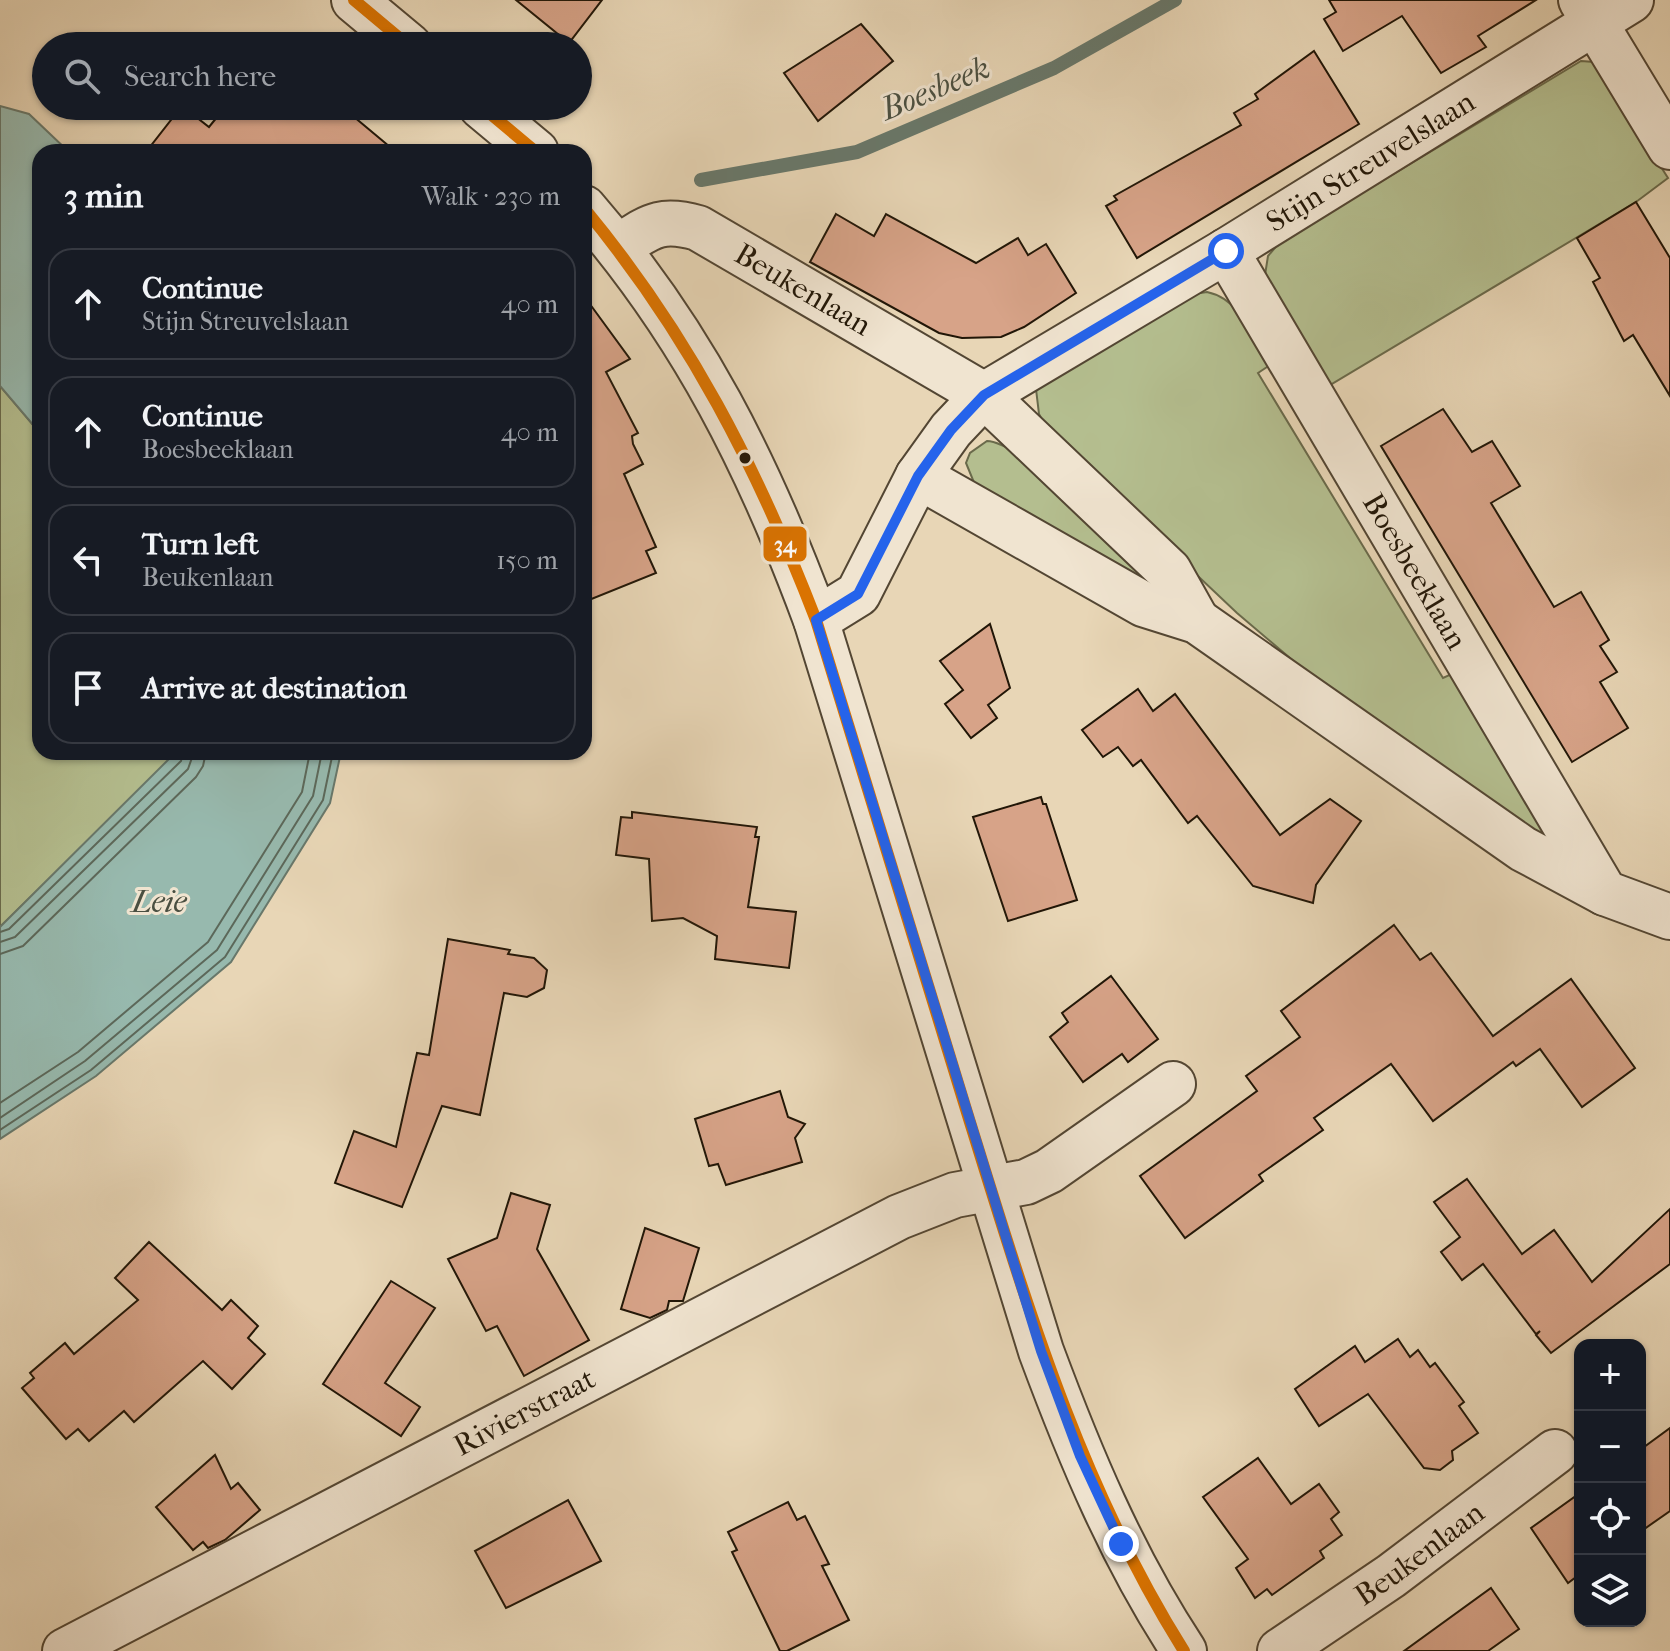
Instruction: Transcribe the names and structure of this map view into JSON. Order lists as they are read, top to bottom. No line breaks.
{"streets":{"street":["Stijn Streuvelslaan","Beukenlaan","Boesbeeklaan","Rivierstraat"]},"crossings":[["Stijn Streuvelslaan","Beukenlaan"],["Stijn Streuvelslaan","Boesbeeklaan"]],"water":["Boesbeek","Leie"],"lines":["transit line 34"],"page":{"search":"Search here","heading":["3 min","Walk · 230 m"],"list":[["Continue","Stijn Streuvelslaan","40 m"],["Continue","Boesbeeklaan","40 m"],["Turn left","Beukenlaan","150 m"],"Arrive at destination"],"map_buttons":["+","−"]}}
